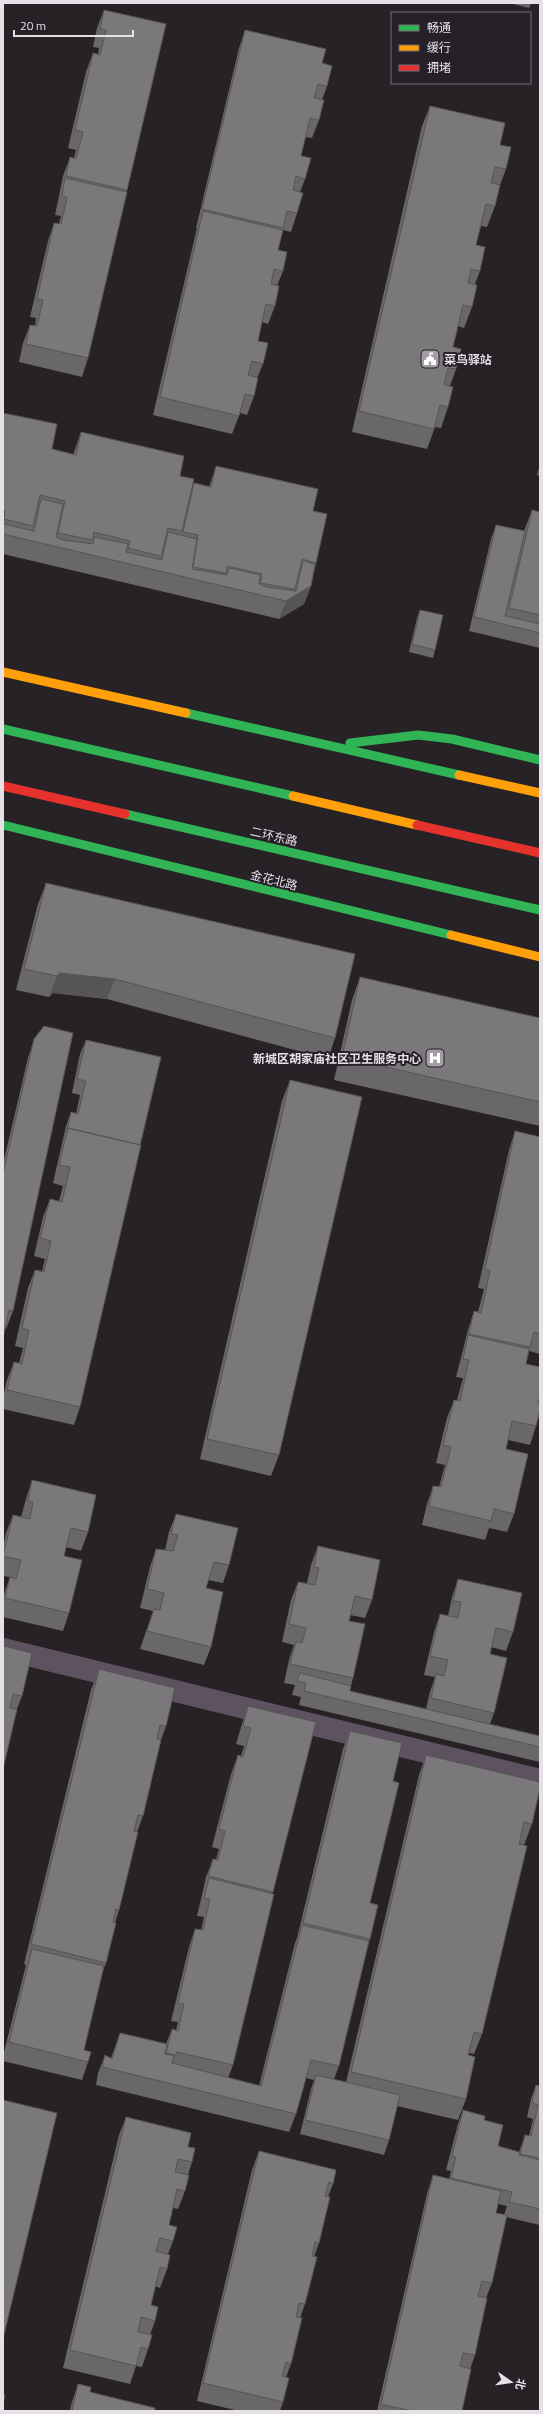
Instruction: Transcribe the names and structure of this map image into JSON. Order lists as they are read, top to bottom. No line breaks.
{"streets":{"main road":["二环东路","金花北路"]},"places":{"public building":["菜鸟驿站"],"hospital":["新城区胡家庙社区卫生服务中心"]},"legend":["畅通","缓行","拥堵"],"scale_bar":"20 m","north":"right"}
